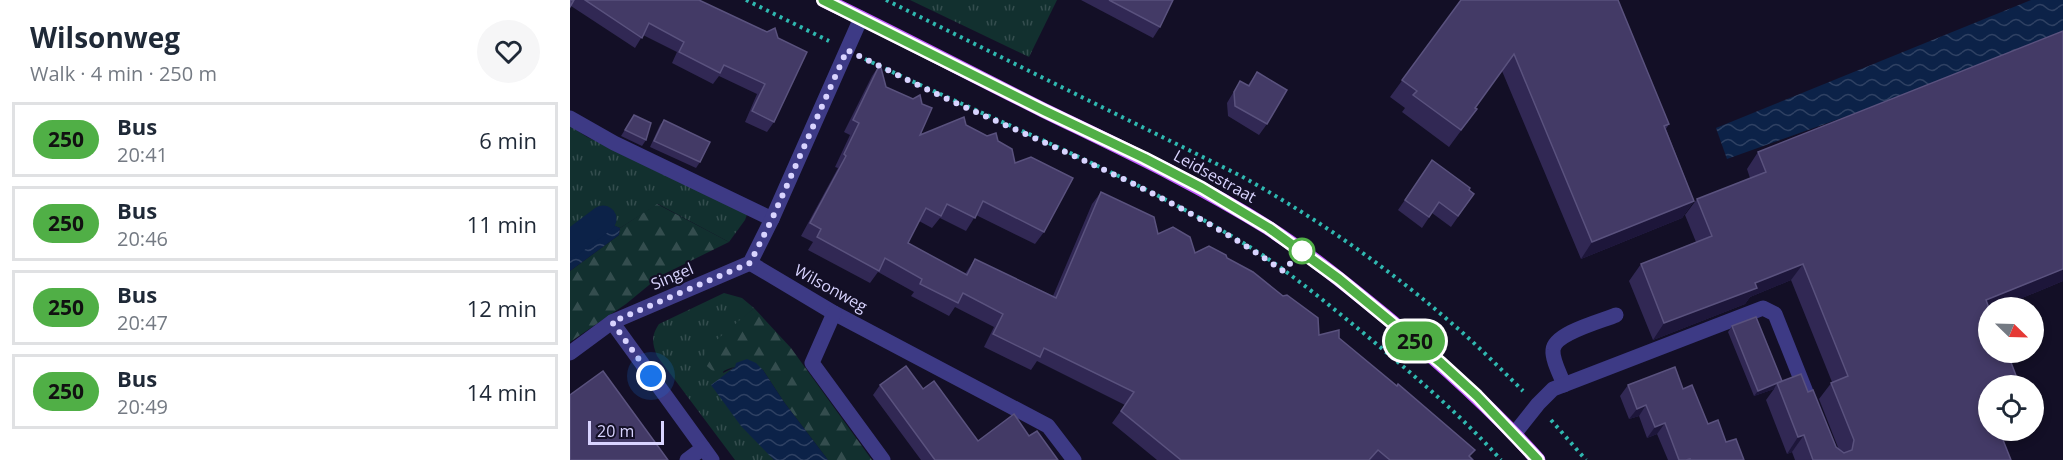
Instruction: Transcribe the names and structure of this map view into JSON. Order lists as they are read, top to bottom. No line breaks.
{"streets":{"main road":["Leidsestraat"],"street":["Singel","Wilsonweg"]},"crossings":[["Singel","Wilsonweg"]],"lines":["bus line 250"],"scale_bar":"20 m","north":"bottom right","page":{"heading":["Wilsonweg","Walk · 4 min · 250 m"],"on_map":"250","list":[{"mark":"250","name":"Bus","note":"20:41","value":"6 min"},{"mark":"250","name":"Bus","note":"20:46","value":"11 min"},{"mark":"250","name":"Bus","note":"20:47","value":"12 min"},{"mark":"250","name":"Bus","note":"20:49","value":"14 min"}],"scale":"20 m"}}
